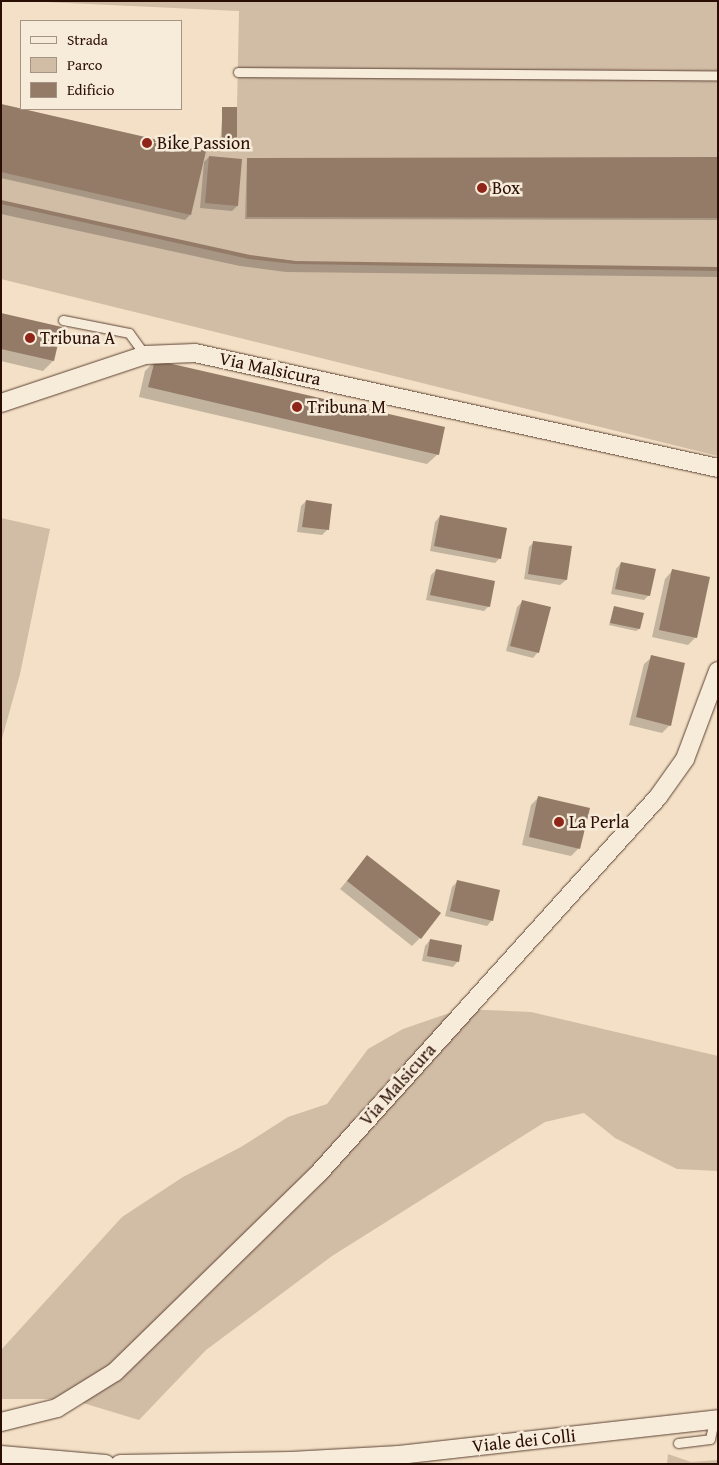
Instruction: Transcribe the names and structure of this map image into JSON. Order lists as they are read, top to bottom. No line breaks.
{"streets":{"street":["Via Malsicura","Viale dei Colli"]},"places":["Bike Passion","Box","Tribuna A","Tribuna M","La Perla"],"legend":["Strada","Parco","Edificio"]}
